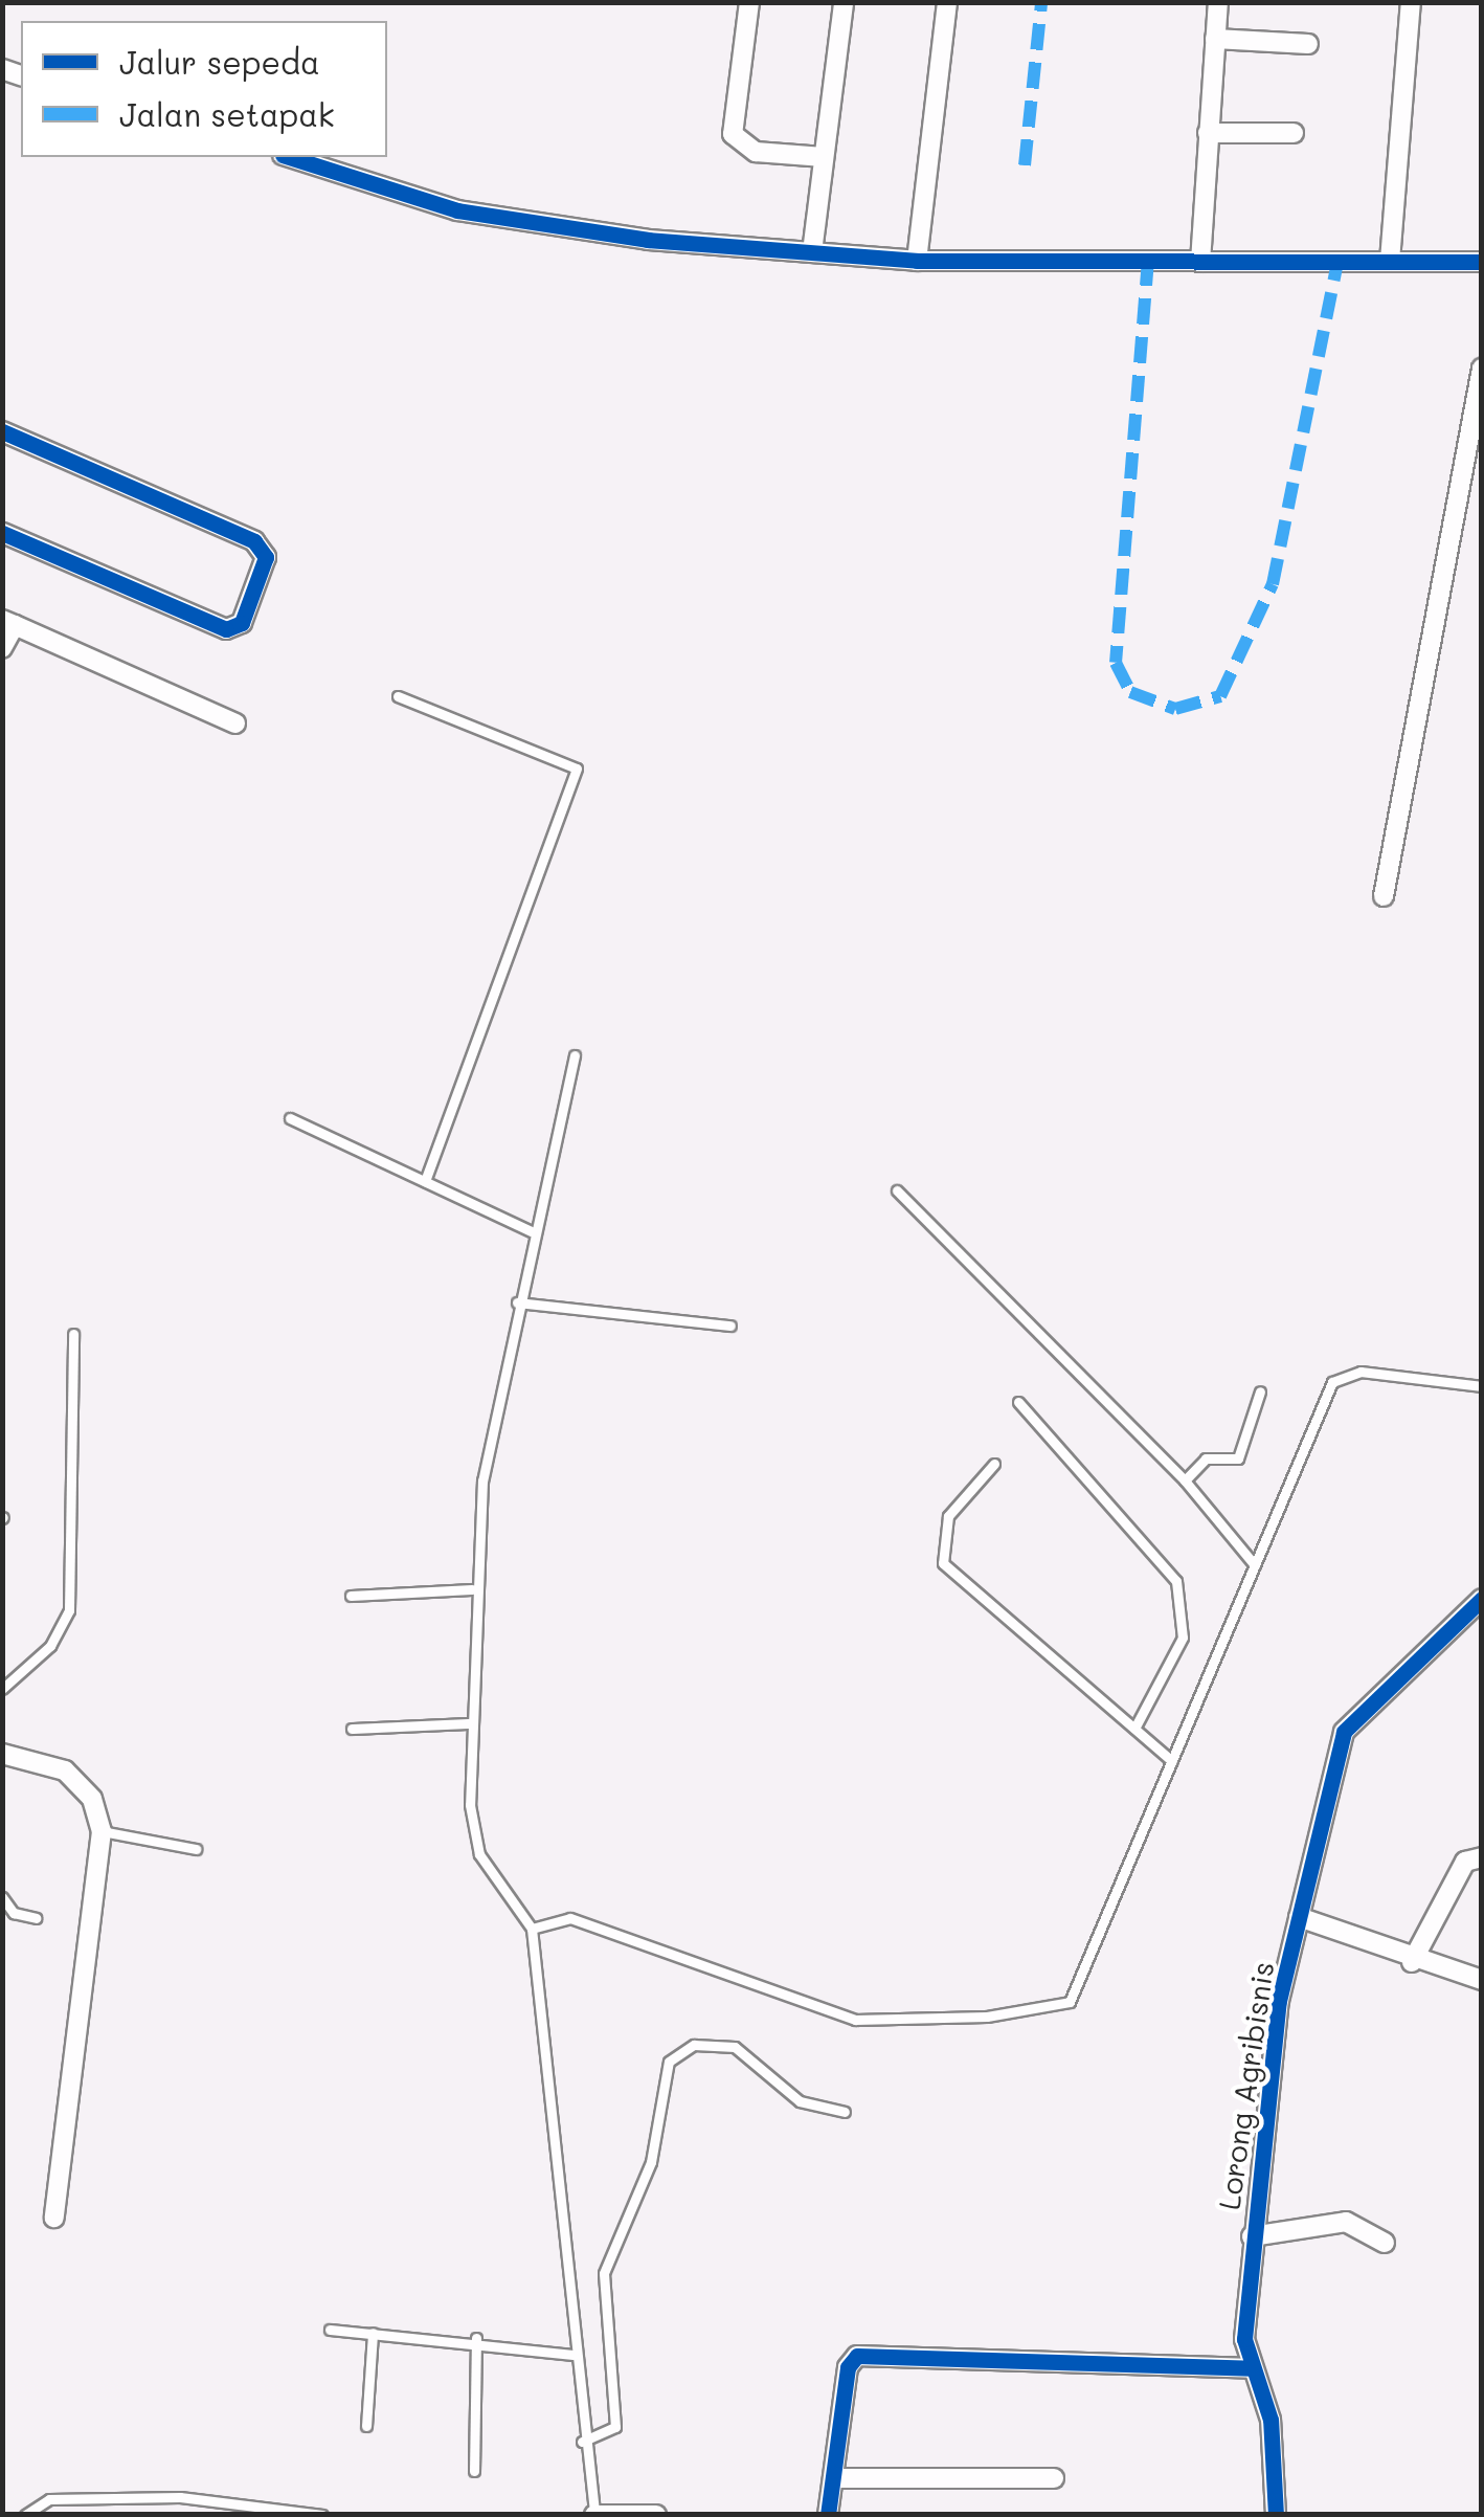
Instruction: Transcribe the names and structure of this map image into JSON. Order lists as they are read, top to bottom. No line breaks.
{"streets":{"street":["Lorong Agribisnis"]},"legend":["Jalur sepeda","Jalan setapak"]}
